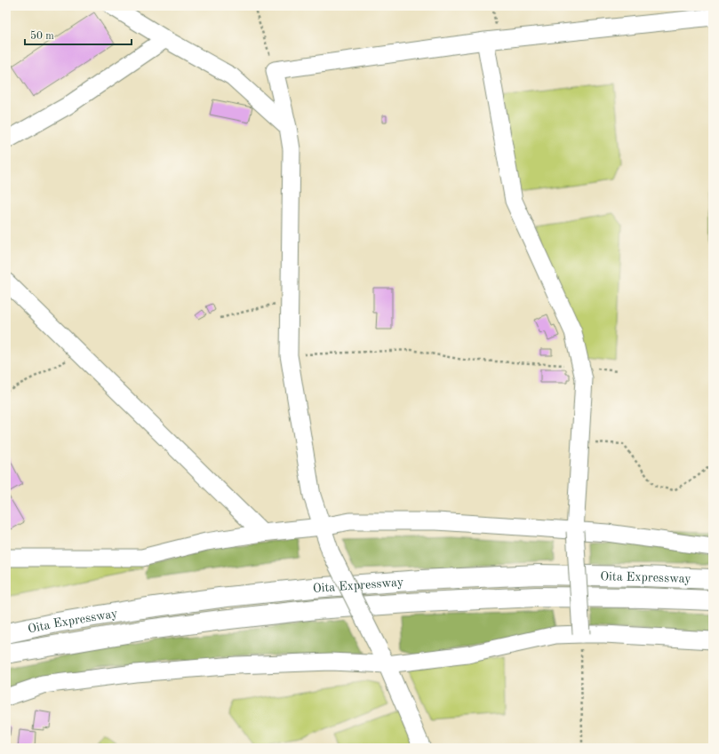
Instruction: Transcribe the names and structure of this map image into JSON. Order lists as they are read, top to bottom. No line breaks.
{"streets":{"highway":["Oita Expressway"]},"scale_bar":"50 m"}
